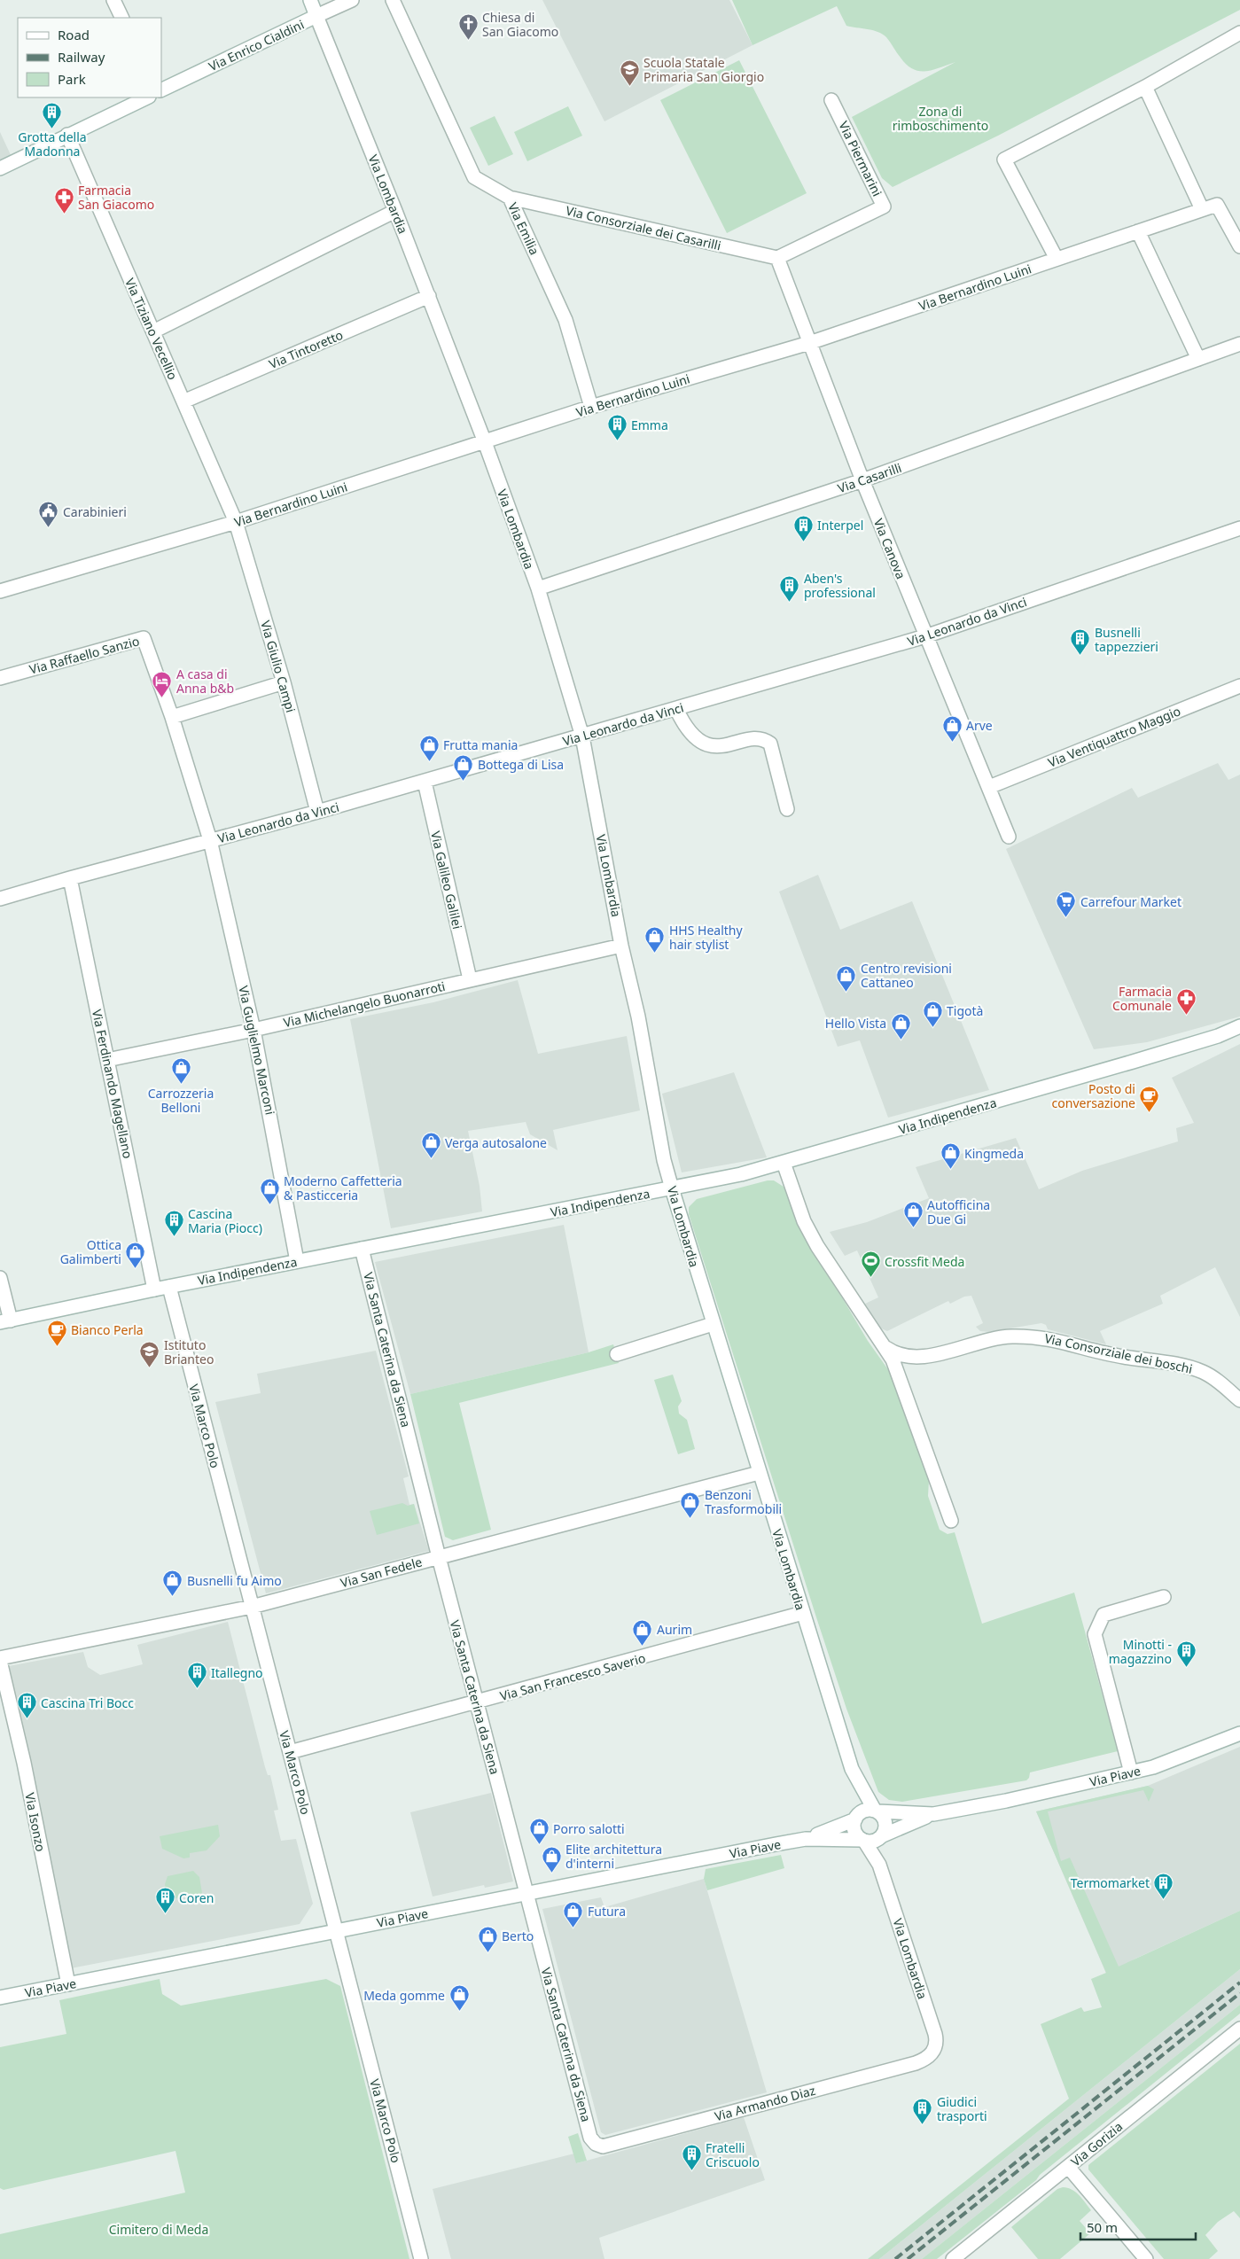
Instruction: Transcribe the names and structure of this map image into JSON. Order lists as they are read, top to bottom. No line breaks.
{"streets":{"street":["Via Enrico Cialdini","Via Piermarini","Via Lombardia","Via Consorziale dei Casarilli","Via Emilia","Via Bernardino Luini","Via Tiziano Vecellio","Via Tintoretto","Via Casarilli","Via Canova","Via Leonardo da Vinci","Via Raffaello Sanzio","Via Giulio Campi","Via Ventiquattro Maggio","Via Galileo Galilei","Via Michelangelo Buonarroti","Via Guglielmo Marconi","Via Ferdinando Magellano","Via Indipendenza","Via Santa Caterina da Siena","Via Consorziale dei boschi","Via Marco Polo","Via San Fedele","Via San Francesco Saverio","Via Piave","Via Isonzo","Via Armando Diaz","Via Gorizia"]},"crossings":[["Via Enrico Cialdini","Via Lombardia"],["Via Piermarini","Via Consorziale dei Casarilli"],["Via Piermarini","Via Canova"],["Via Lombardia","Via Bernardino Luini"],["Via Lombardia","Via Tintoretto"],["Via Lombardia","Via Casarilli"],["Via Lombardia","Via Leonardo da Vinci"],["Via Lombardia","Via Michelangelo Buonarroti"],["Via Lombardia","Via Indipendenza"],["Via Lombardia","Via San Fedele"],["Via Lombardia","Via San Francesco Saverio"],["Via Lombardia","Via Piave"],["Via Lombardia","Via Armando Diaz"],["Via Consorziale dei Casarilli","Via Emilia"],["Via Consorziale dei Casarilli","Via Canova"],["Via Emilia","Via Bernardino Luini"],["Via Bernardino Luini","Via Tiziano Vecellio"],["Via Bernardino Luini","Via Canova"],["Via Bernardino Luini","Via Giulio Campi"],["Via Tiziano Vecellio","Via Tintoretto"],["Via Tiziano Vecellio","Via Giulio Campi"],["Via Casarilli","Via Canova"],["Via Canova","Via Leonardo da Vinci"],["Via Canova","Via Ventiquattro Maggio"],["Via Leonardo da Vinci","Via Raffaello Sanzio"],["Via Leonardo da Vinci","Via Giulio Campi"],["Via Leonardo da Vinci","Via Galileo Galilei"],["Via Leonardo da Vinci","Via Guglielmo Marconi"],["Via Leonardo da Vinci","Via Ferdinando Magellano"],["Via Raffaello Sanzio","Via Guglielmo Marconi"],["Via Galileo Galilei","Via Michelangelo Buonarroti"],["Via Michelangelo Buonarroti","Via Guglielmo Marconi"],["Via Michelangelo Buonarroti","Via Ferdinando Magellano"],["Via Guglielmo Marconi","Via Indipendenza"],["Via Ferdinando Magellano","Via Indipendenza"],["Via Indipendenza","Via Santa Caterina da Siena"],["Via Indipendenza","Via Consorziale dei boschi"],["Via Indipendenza","Via Marco Polo"],["Via Santa Caterina da Siena","Via San Fedele"],["Via Santa Caterina da Siena","Via San Francesco Saverio"],["Via Santa Caterina da Siena","Via Piave"],["Via Santa Caterina da Siena","Via Armando Diaz"],["Via Marco Polo","Via San Fedele"],["Via Marco Polo","Via San Francesco Saverio"],["Via Marco Polo","Via Piave"],["Via San Fedele","Via Isonzo"],["Via Piave","Via Isonzo"]],"parks":["Zona di rimboschimento","Cimitero di Meda"],"places":{"church":["Chiesa di San Giacomo"],"school or university":["Scuola Statale Primaria San Giorgio","Istituto Brianteo"],"building":["Grotta della Madonna","Emma","Interpel","Aben's professional","Busnelli tappezzieri","Cascina Maria (Piocc)","Minotti - magazzino","Itallegno","Cascina Tri Bocc","Termomarket","Coren","Giudici trasporti","Fratelli Criscuolo"],"pharmacy":["Farmacia San Giacomo","Farmacia Comunale"],"public building":["Carabinieri"],"hotel":["A casa di Anna b&b"],"shop":["Arve","Frutta mania","Bottega di Lisa","HHS Healthy hair stylist","Centro revisioni Cattaneo","Tigotà","Hello Vista","Carrozzeria Belloni","Verga autosalone","Kingmeda","Moderno Caffetteria & Pasticceria","Autofficina Due Gi","Ottica Galimberti","Benzoni Trasformobili","Busnelli fu Aimo","Aurim","Porro salotti","Elite architettura d'interni","Futura","Berto","Meda gomme"],"supermarket":["Carrefour Market"],"cafe":["Posto di conversazione","Bianco Perla"],"sports":["Crossfit Meda"]},"legend":["Road","Railway","Park"],"scale_bar":"50 m"}
